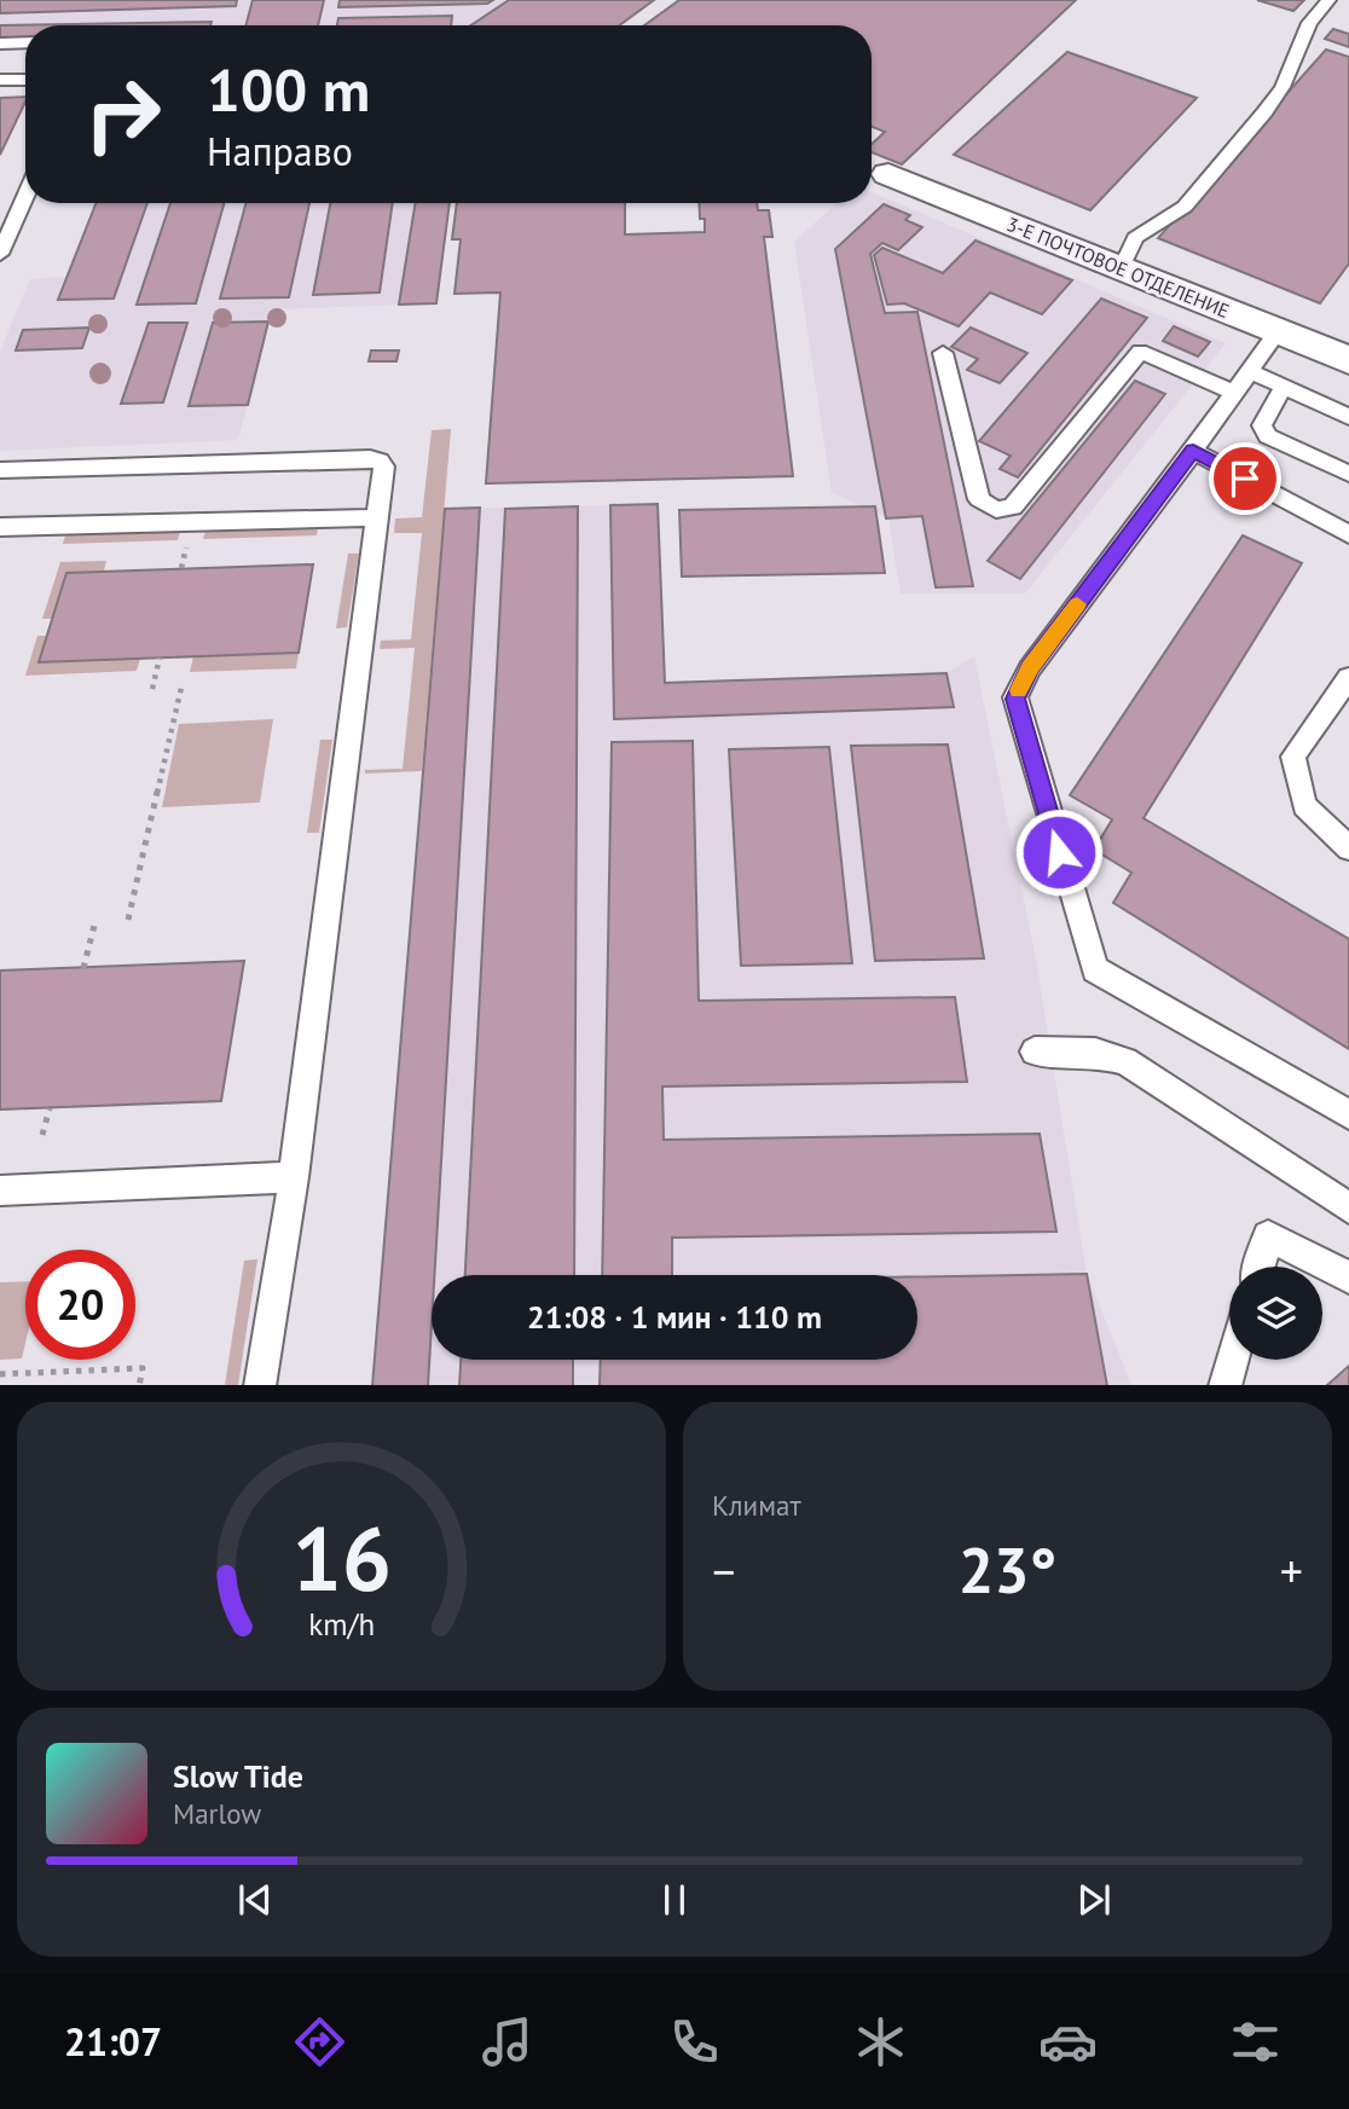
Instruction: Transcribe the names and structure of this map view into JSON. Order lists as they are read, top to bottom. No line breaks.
{"streets":{"street":["3-Е ПОЧТОВОЕ ОТДЕЛЕНИЕ"]},"page":{"turn":["100 m","Направо"],"limit":"20","trip":"21:08 · 1 мин · 110 m","tile":"Климат","heat":["−","23°","+"],"song":["Slow Tide","Marlow"],"tabs":"21:07","gauge":["16","km/h"]}}
